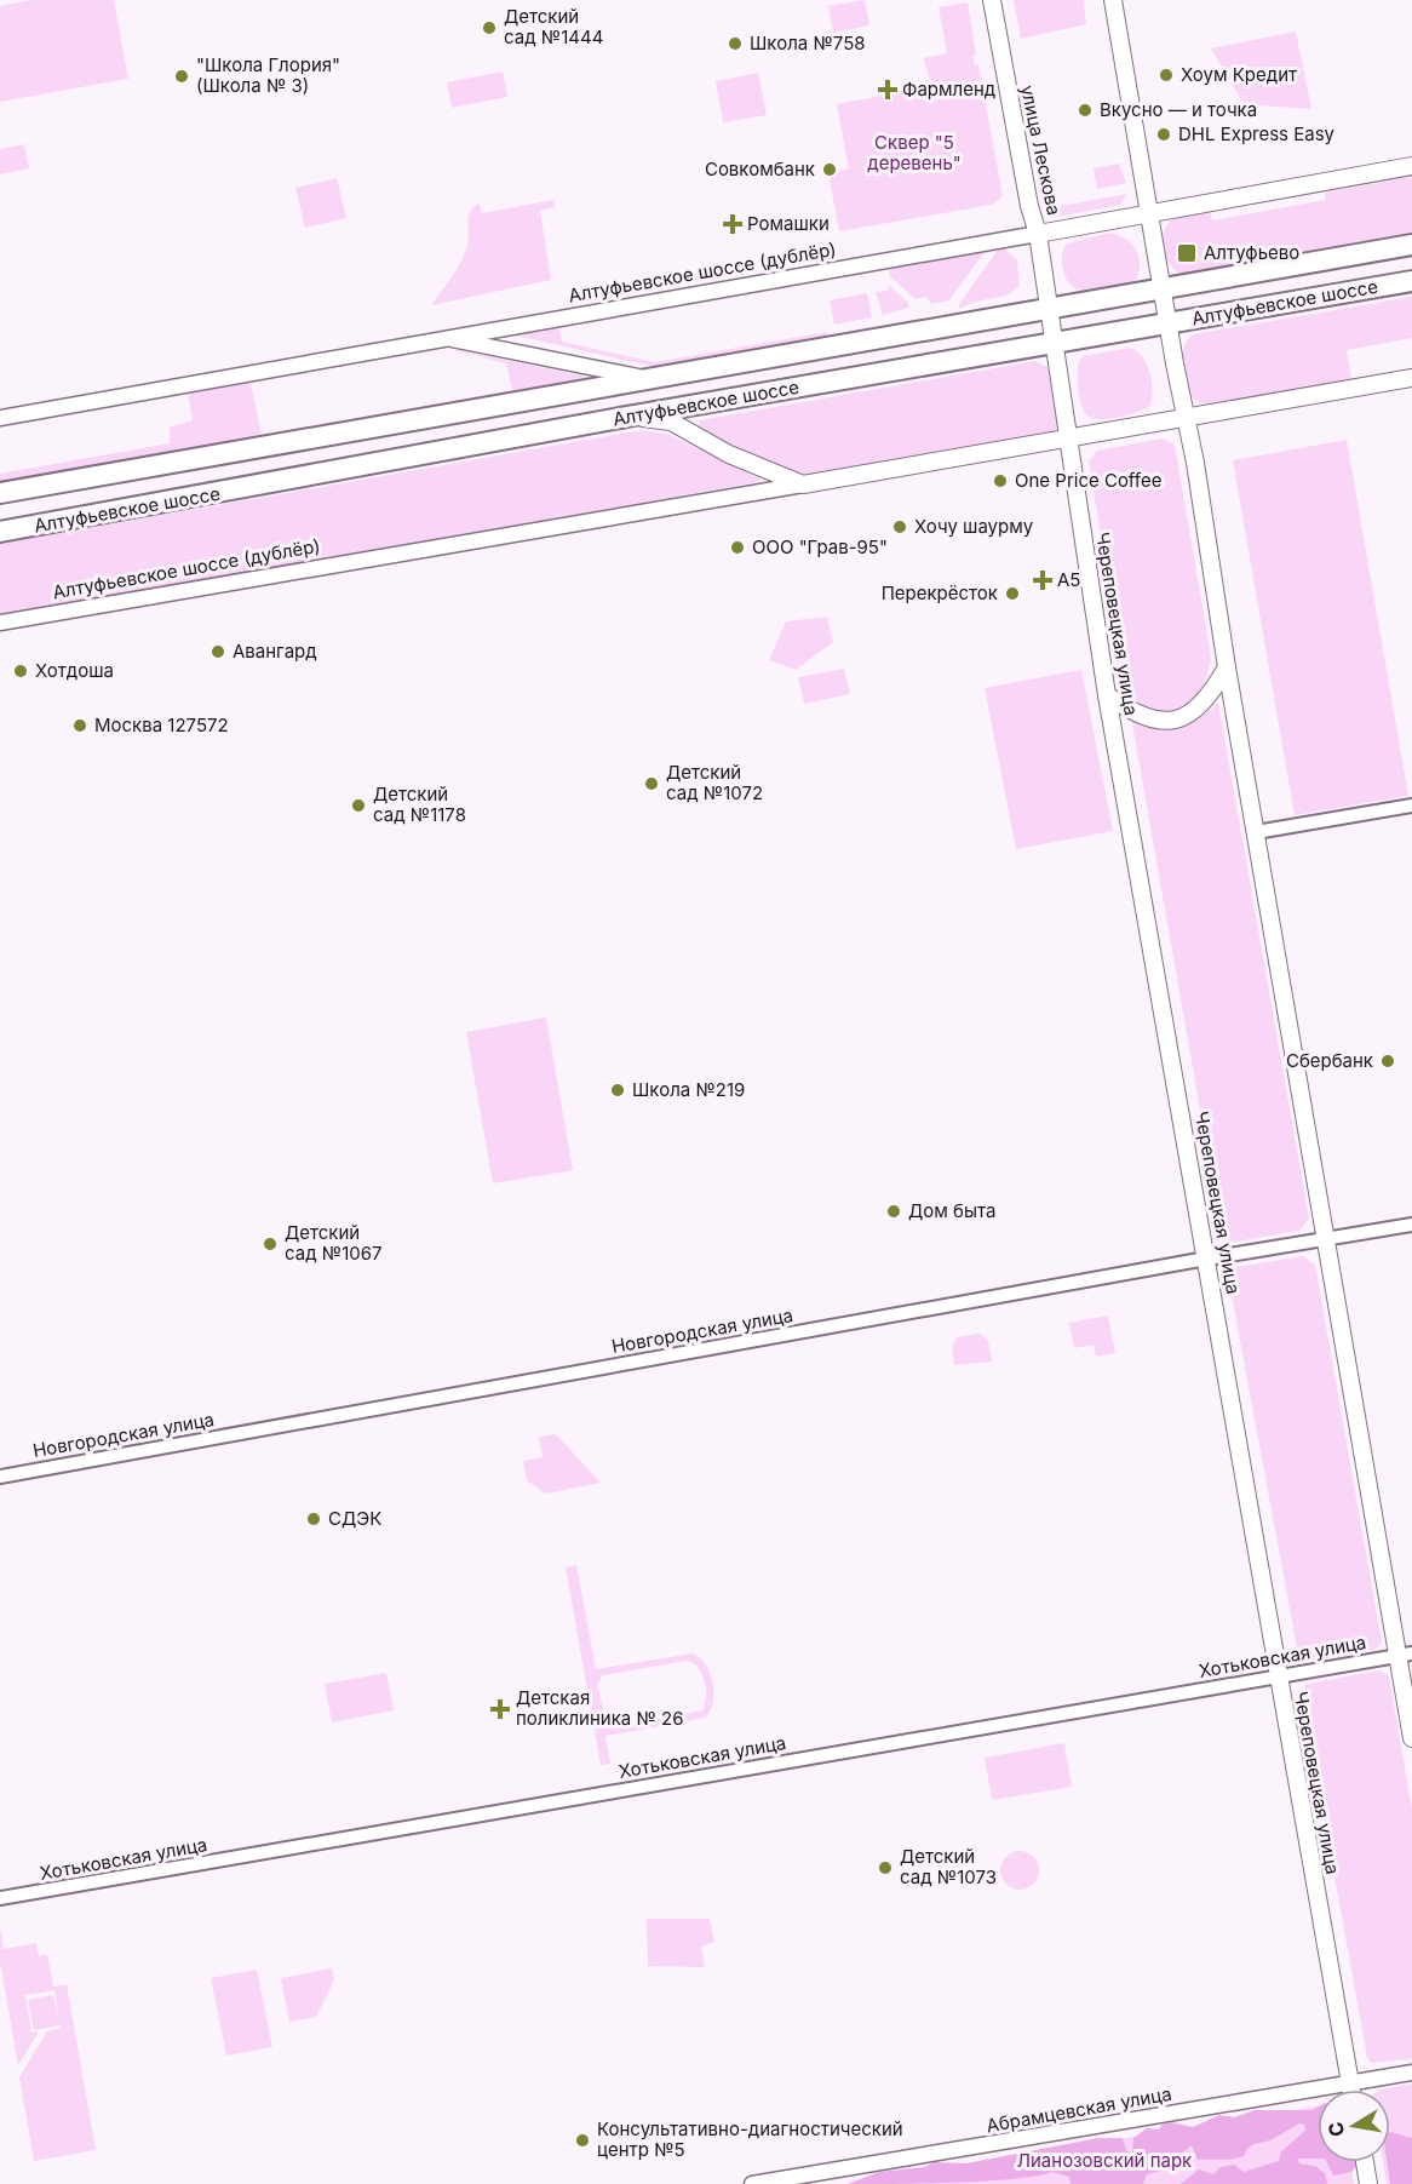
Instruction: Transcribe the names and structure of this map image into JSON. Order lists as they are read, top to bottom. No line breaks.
{"streets":{"main road":["улица Лескова","Алтуфьевское шоссе (дублёр)","Алтуфьевское шоссе","Череповецкая улица"],"street":["Новгородская улица","Хотьковская улица","Абрамцевская улица"]},"crossings":[["улица Лескова","Алтуфьевское шоссе (дублёр)"],["улица Лескова","Алтуфьевское шоссе"],["улица Лескова","Череповецкая улица"],["Алтуфьевское шоссе (дублёр)","Череповецкая улица"],["Алтуфьевское шоссе","Череповецкая улица"],["Череповецкая улица","Новгородская улица"],["Череповецкая улица","Хотьковская улица"],["Череповецкая улица","Абрамцевская улица"]],"parks":["Сквер \"5 деревень\"","Лианозовский парк"],"places":{"other":["Детский сад №1444","Школа №758","Хоум Кредит","\"Школа Глория\" (Школа № 3)","Вкусно — и точка","DHL Express Easy","Совкомбанк","One Price Coffee","Хочу шаурму","ООО \"Грав-95\"","Перекрёсток","Авангард","Хотдоша","Москва 127572","Детский сад №1072","Детский сад №1178","Сбербанк","Школа №219","Дом быта","Детский сад №1067","СДЭК","Детский сад №1073","Консультативно-диагностический центр №5"],"health":["Фармленд","Ромашки","А5","Детская поликлиника № 26"],"transit":["Алтуфьево"]},"north":"left"}
